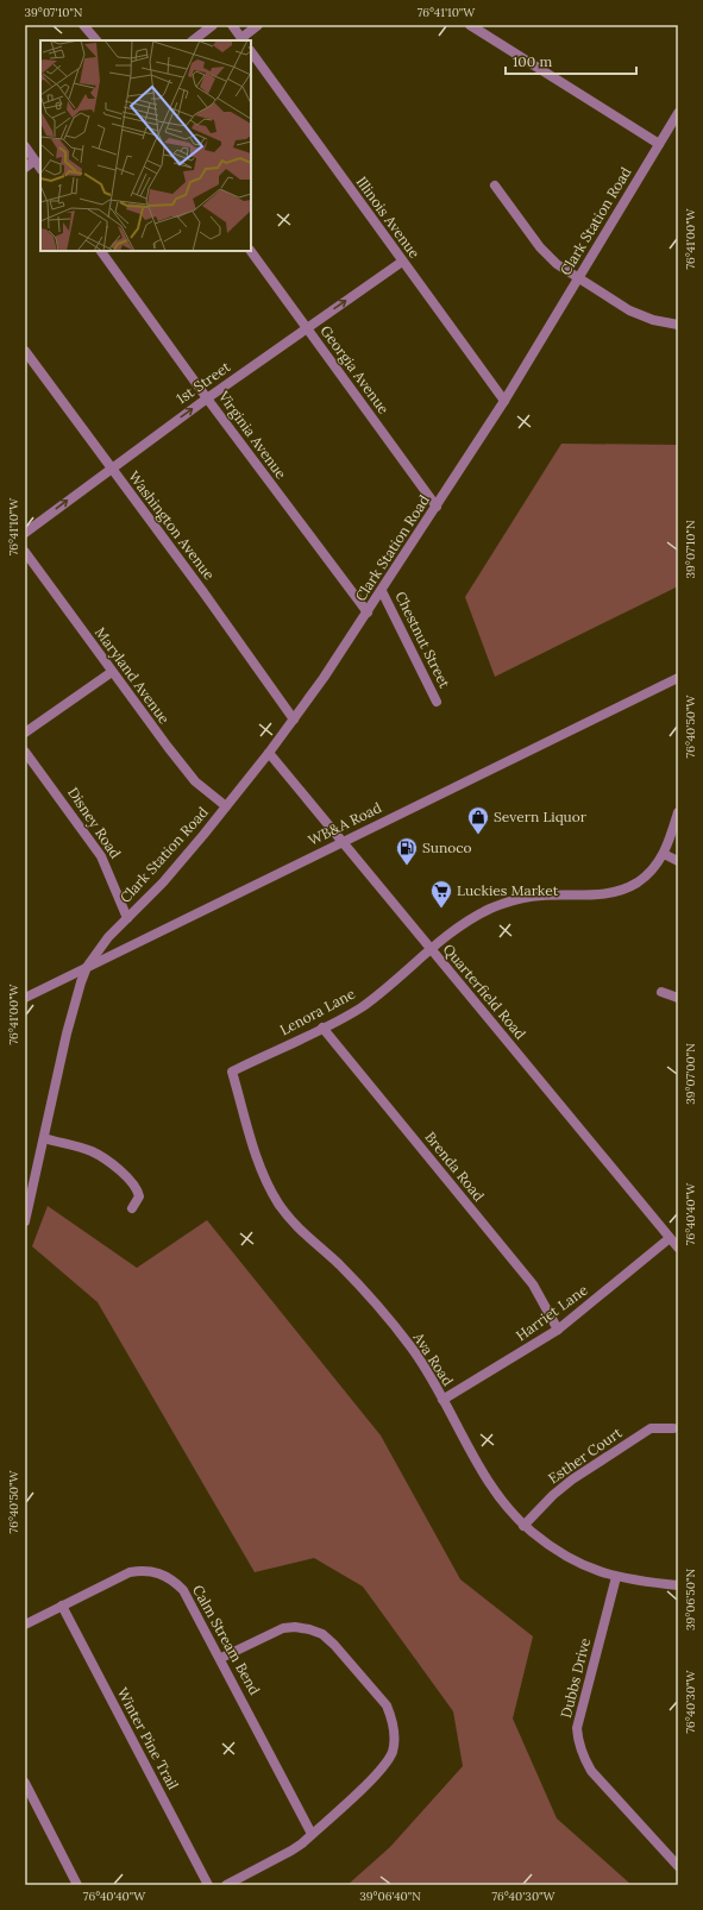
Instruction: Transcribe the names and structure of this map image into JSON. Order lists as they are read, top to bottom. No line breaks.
{"streets":{"street":["Illinois Avenue","Clark Station Road","Georgia Avenue","1st Street","Virginia Avenue","Washington Avenue","Chestnut Street","Maryland Avenue","Disney Road","WB&A Road","Quarterfield Road","Lenora Lane","Brenda Road","Harriet Lane","Ava Road","Esther Court","Calm Stream Bend","Dubbs Drive","Winter Pine Trail"]},"crossings":[["Illinois Avenue","Clark Station Road"],["Illinois Avenue","1st Street"],["Clark Station Road","Georgia Avenue"],["Clark Station Road","Virginia Avenue"],["Clark Station Road","Washington Avenue"],["Clark Station Road","Chestnut Street"],["Clark Station Road","Maryland Avenue"],["Clark Station Road","Disney Road"],["Clark Station Road","WB&A Road"],["Clark Station Road","Quarterfield Road"],["Georgia Avenue","1st Street"],["1st Street","Virginia Avenue"],["1st Street","Washington Avenue"],["WB&A Road","Quarterfield Road"],["Quarterfield Road","Lenora Lane"],["Quarterfield Road","Harriet Lane"],["Lenora Lane","Brenda Road"],["Lenora Lane","Ava Road"],["Brenda Road","Harriet Lane"],["Harriet Lane","Ava Road"],["Ava Road","Esther Court"],["Ava Road","Dubbs Drive"],["Calm Stream Bend","Winter Pine Trail"]],"one_way":["1st Street"],"places":{"shop":["Severn Liquor"],"fuel station":["Sunoco"],"supermarket":["Luckies Market"]},"scale_bar":"100 m","coordinates":["39°07'10\"N","76°41'10\"W","76°41'00\"W","76°40'50\"W","39°07'00\"N","76°40'40\"W","39°06'50\"N","76°40'30\"W","39°06'40\"N"]}
